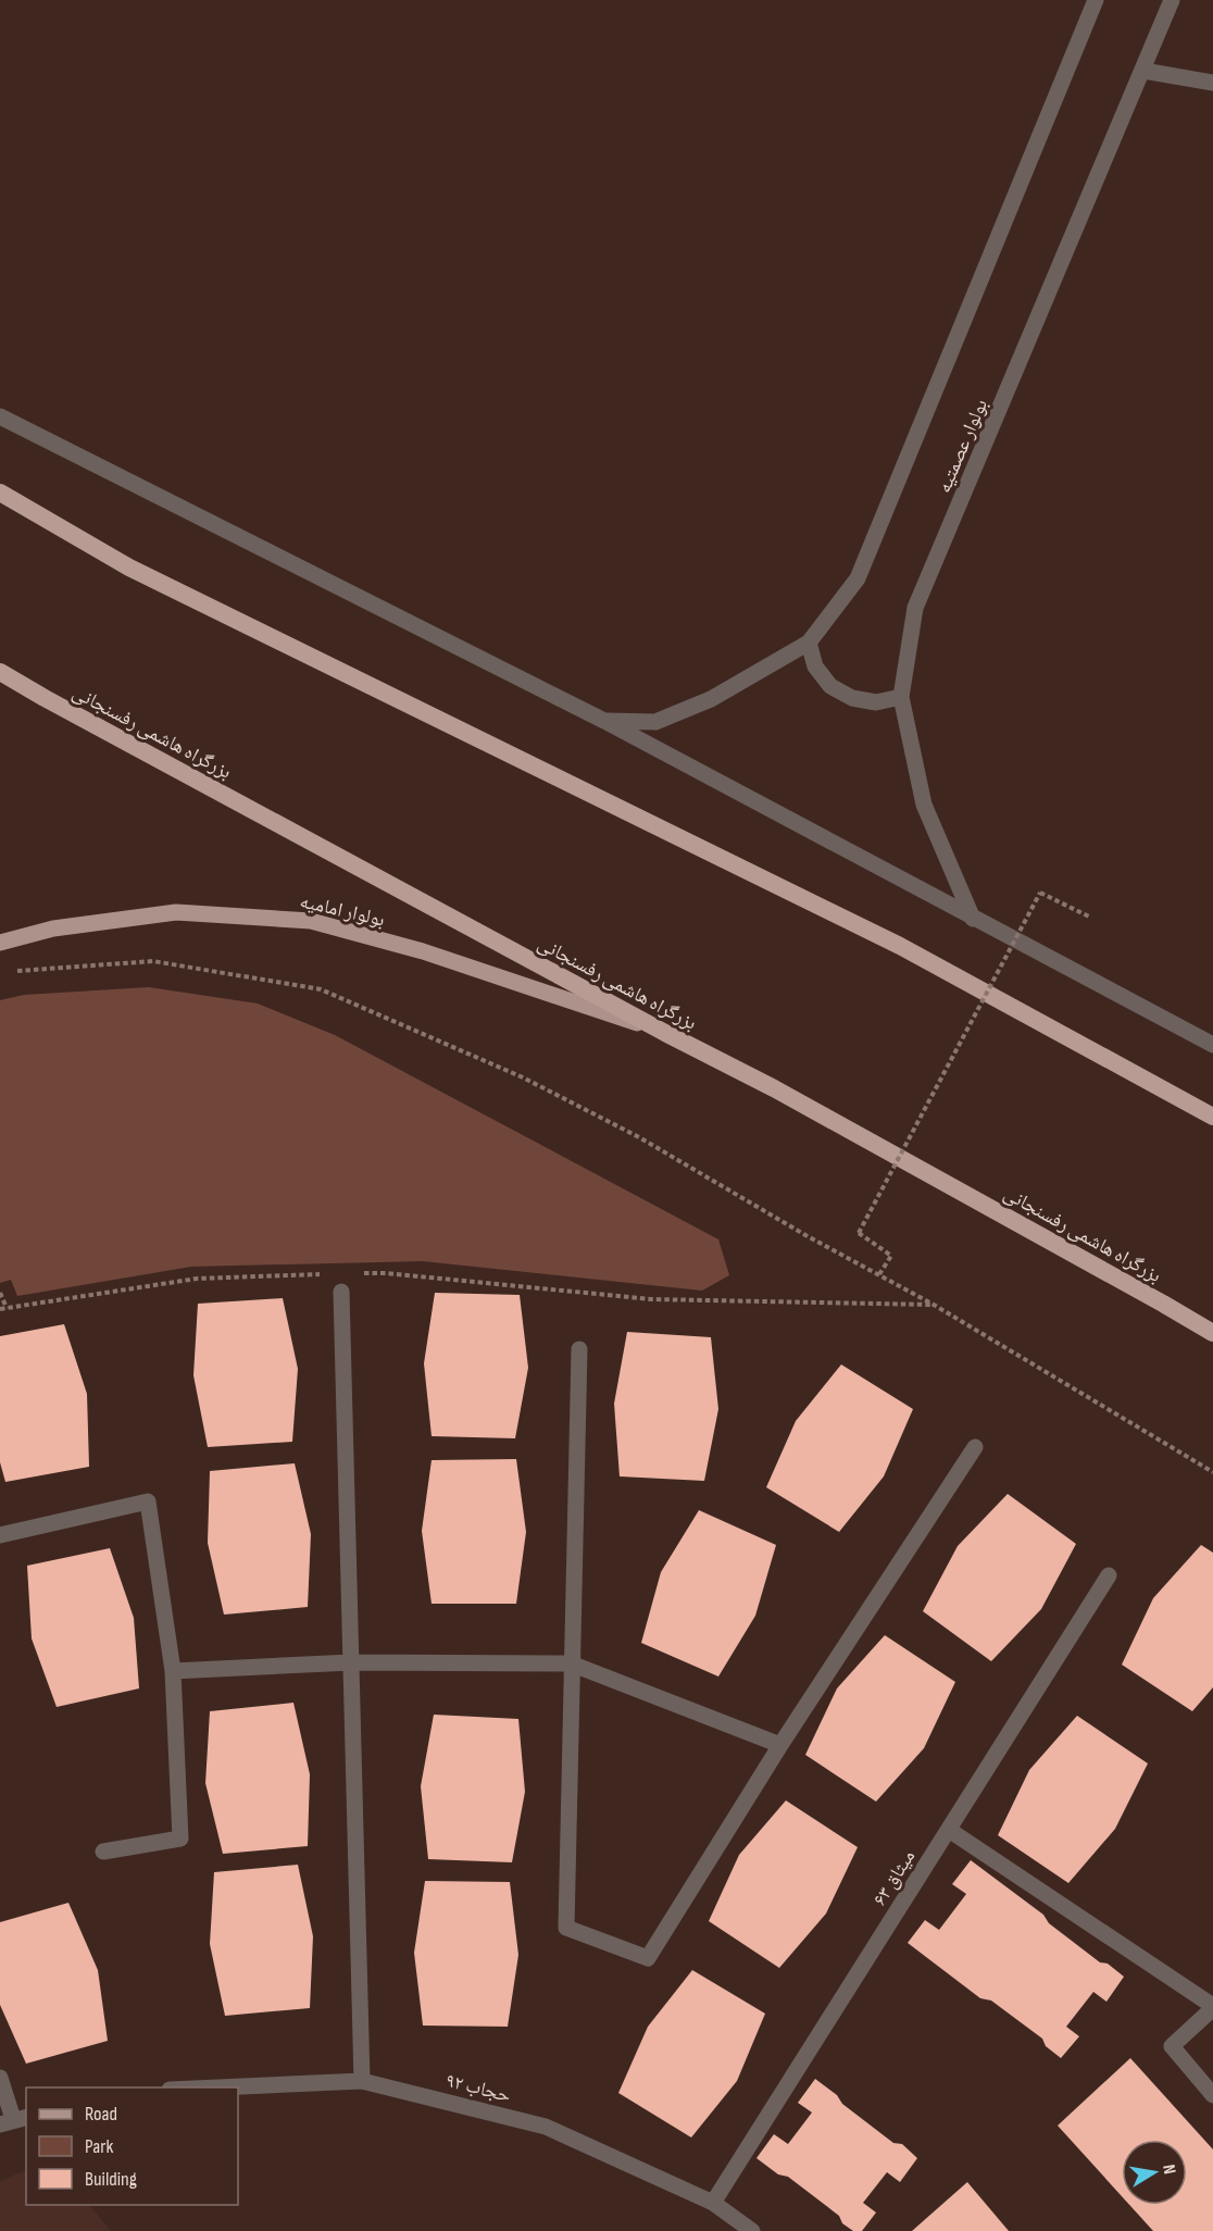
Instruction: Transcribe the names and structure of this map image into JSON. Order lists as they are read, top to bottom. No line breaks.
{"streets":{"highway":["بزرگراه هاشمی رفسنجانی"],"main road":["بولوار امامیه"],"street":["بولوار عصمتیه","میثاق ۶۳","حجاب ۹۲"]},"crossings":[["بزرگراه هاشمی رفسنجانی","بولوار امامیه"],["میثاق ۶۳","حجاب ۹۲"]],"legend":["Road","Park","Building"],"north":"right"}
